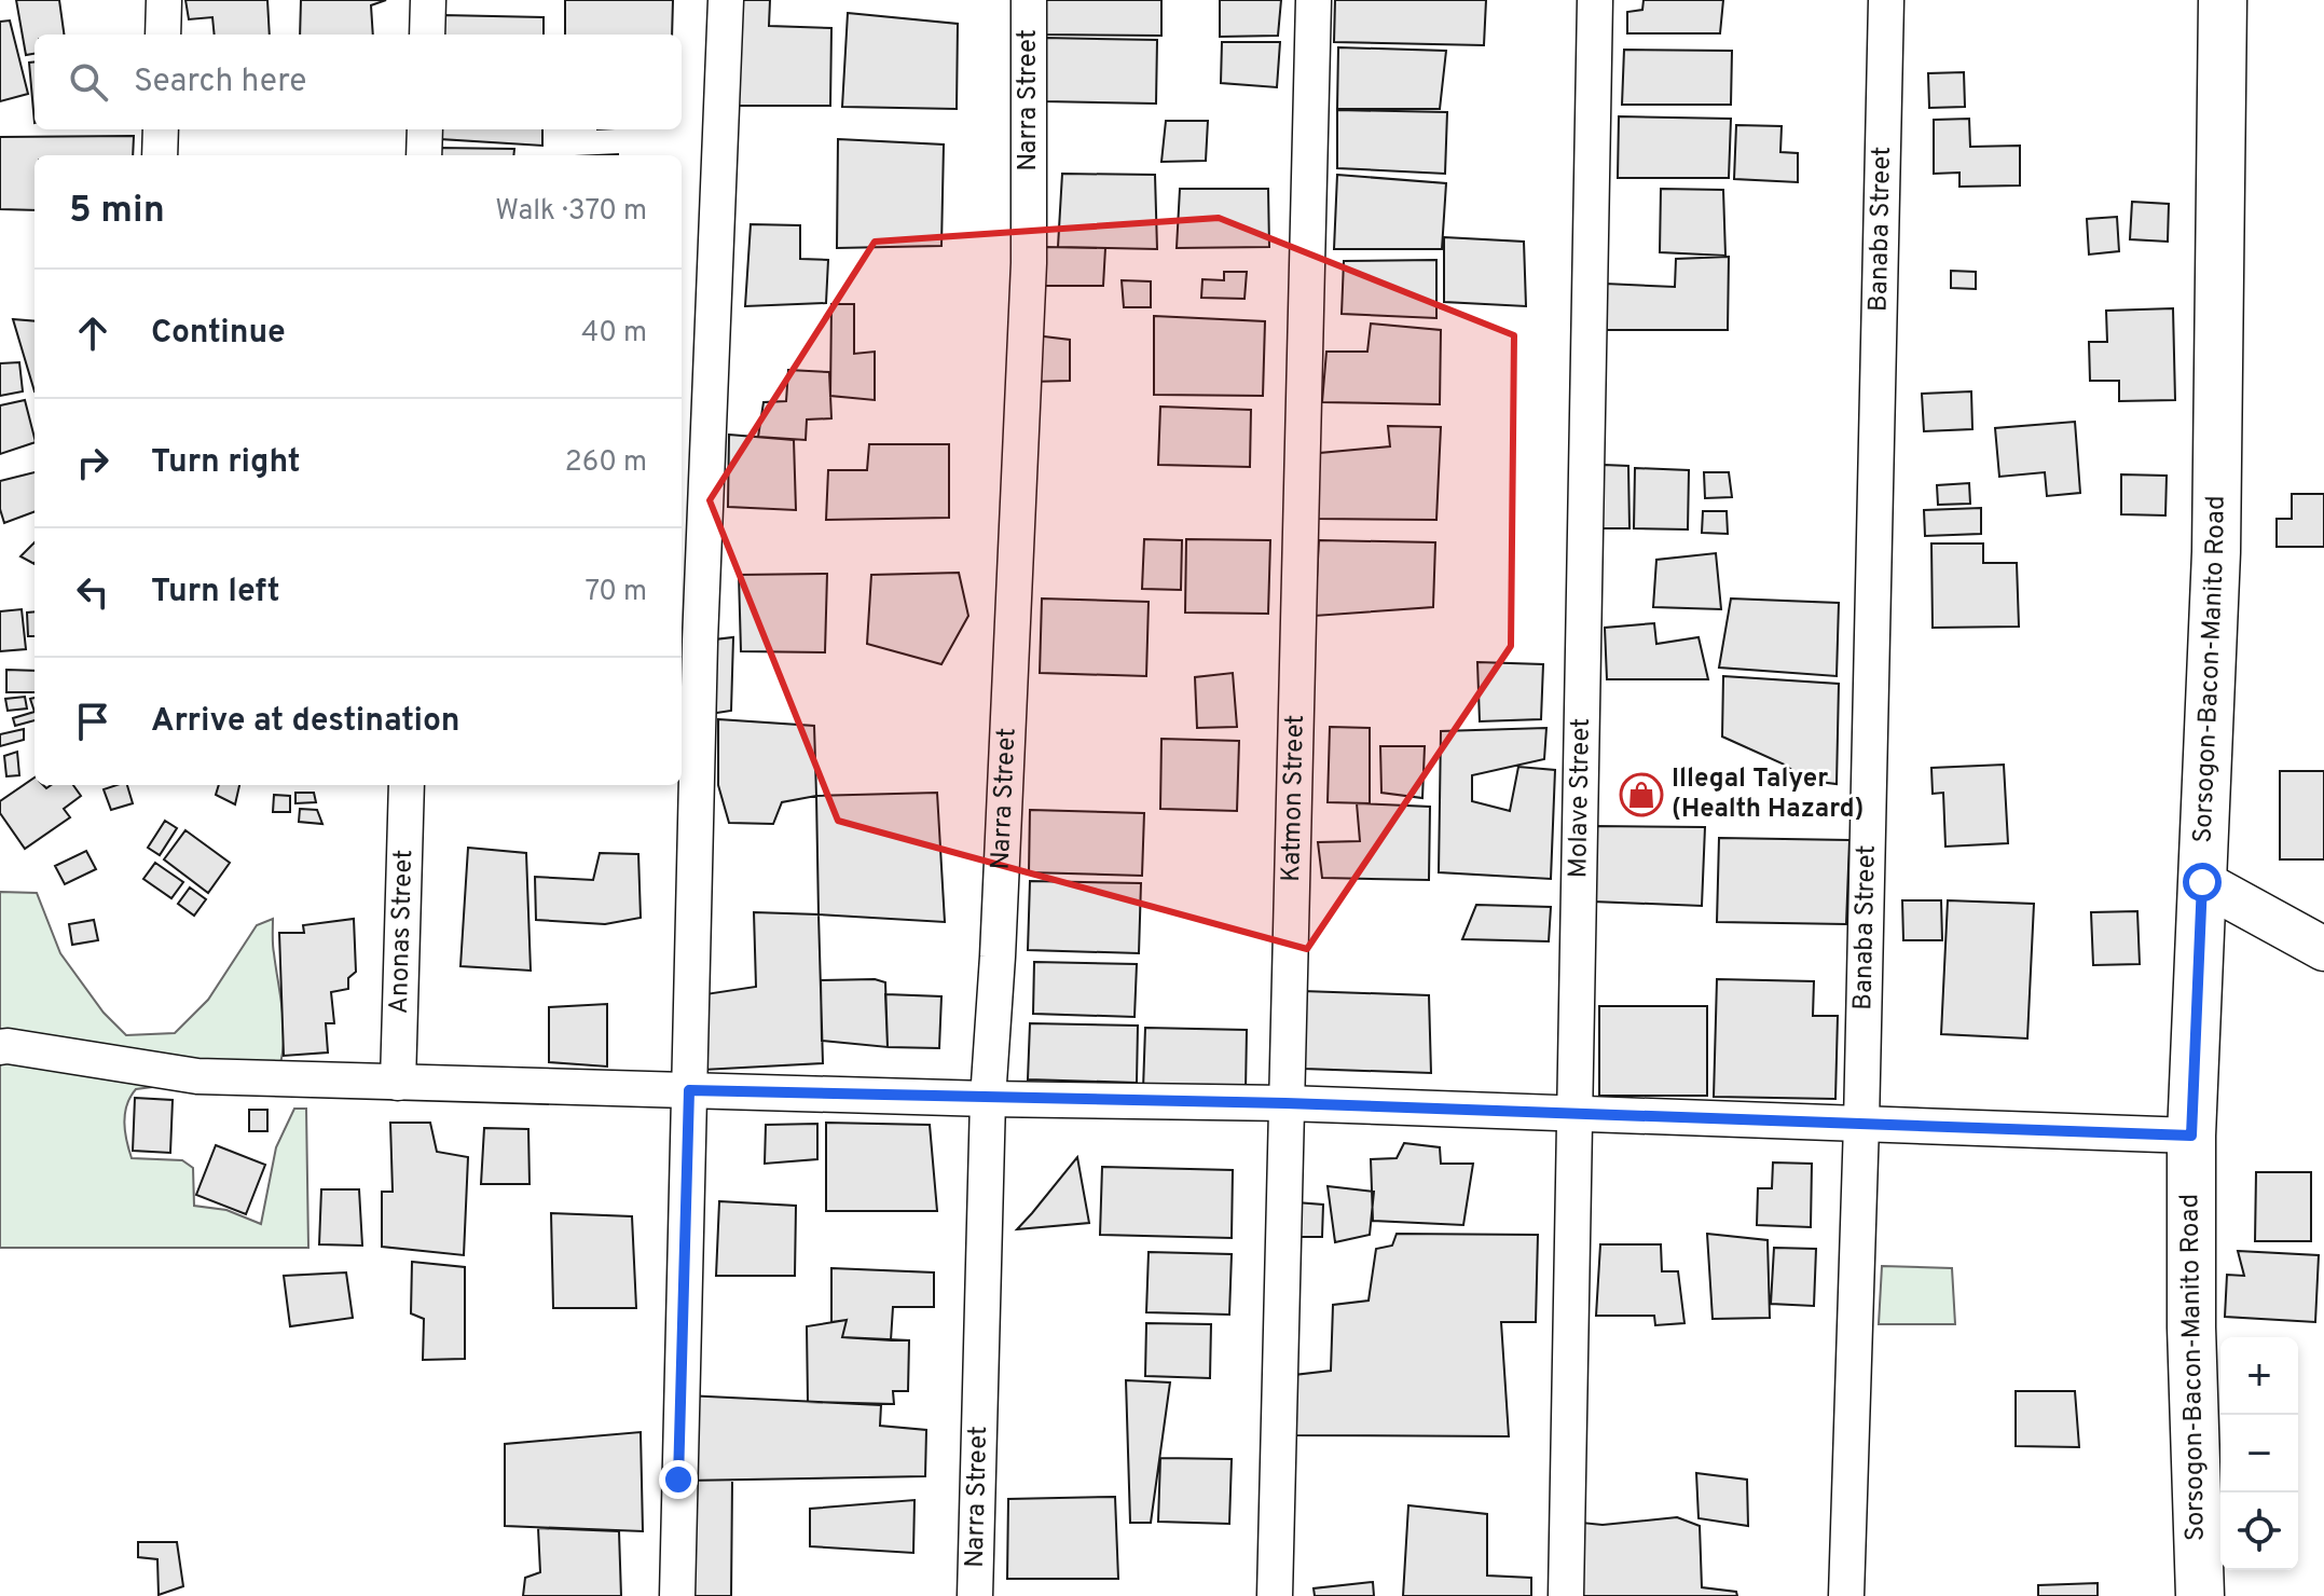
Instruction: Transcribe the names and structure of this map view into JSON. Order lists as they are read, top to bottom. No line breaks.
{"streets":{"main road":["Sorsogon-Bacon-Manito Road"],"street":["Narra Street","Banaba Street","Katmon Street","Molave Street","Anonas Street"]},"places":{"shop":["Illegal Talyer (Health Hazard)"]},"page":{"search":"Search here","heading":["5 min","Walk · 370 m"],"list":[["Continue","40 m"],["Turn right","260 m"],["Turn left","70 m"],"Arrive at destination"],"map_buttons":["+","−"]}}
